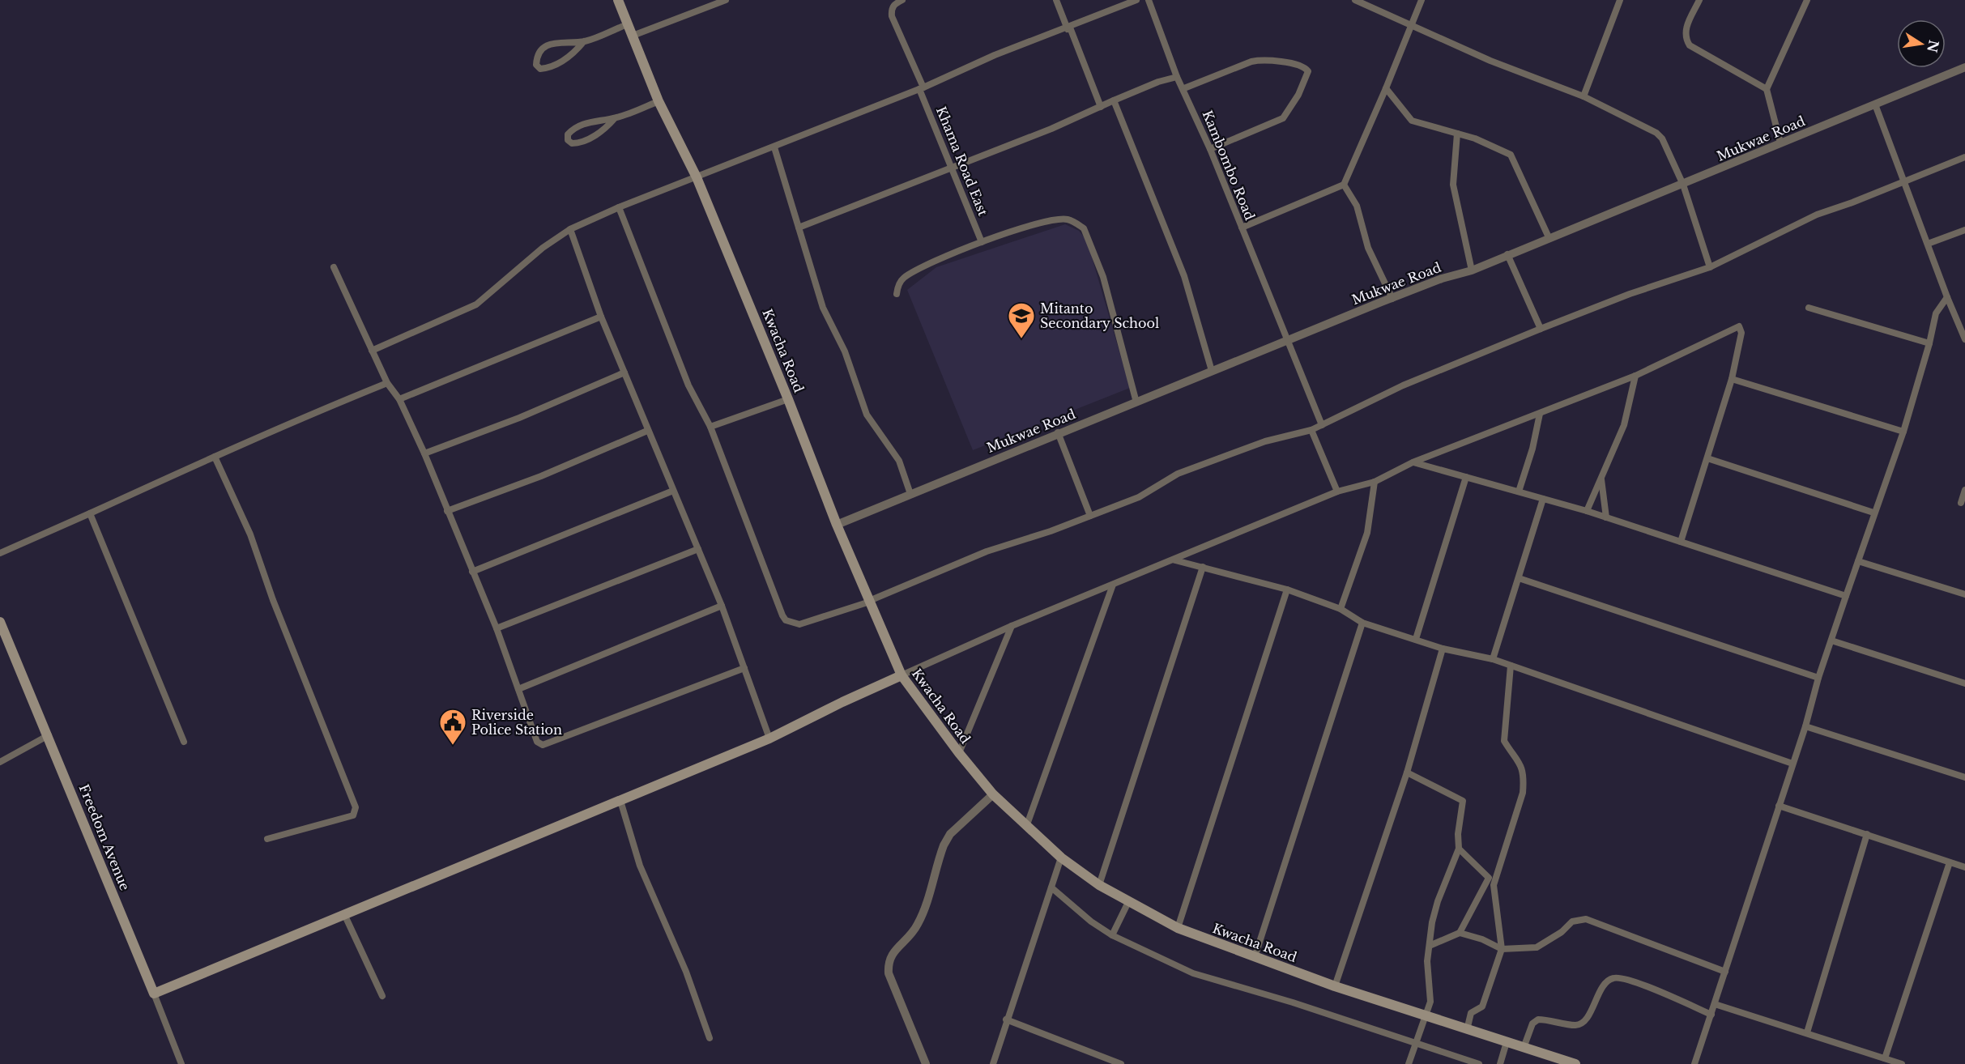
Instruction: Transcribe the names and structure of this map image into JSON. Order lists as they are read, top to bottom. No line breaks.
{"streets":{"main road":["Kwacha Road","Freedom Avenue"],"street":["Mukwae Road","Khama Road East","Kambombo Road"]},"crossings":[["Mukwae Road","Kambombo Road"],["Mukwae Road","Kwacha Road"]],"places":{"school or university":["Mitanto Secondary School"],"public building":["Riverside Police Station"]},"north":"right"}
